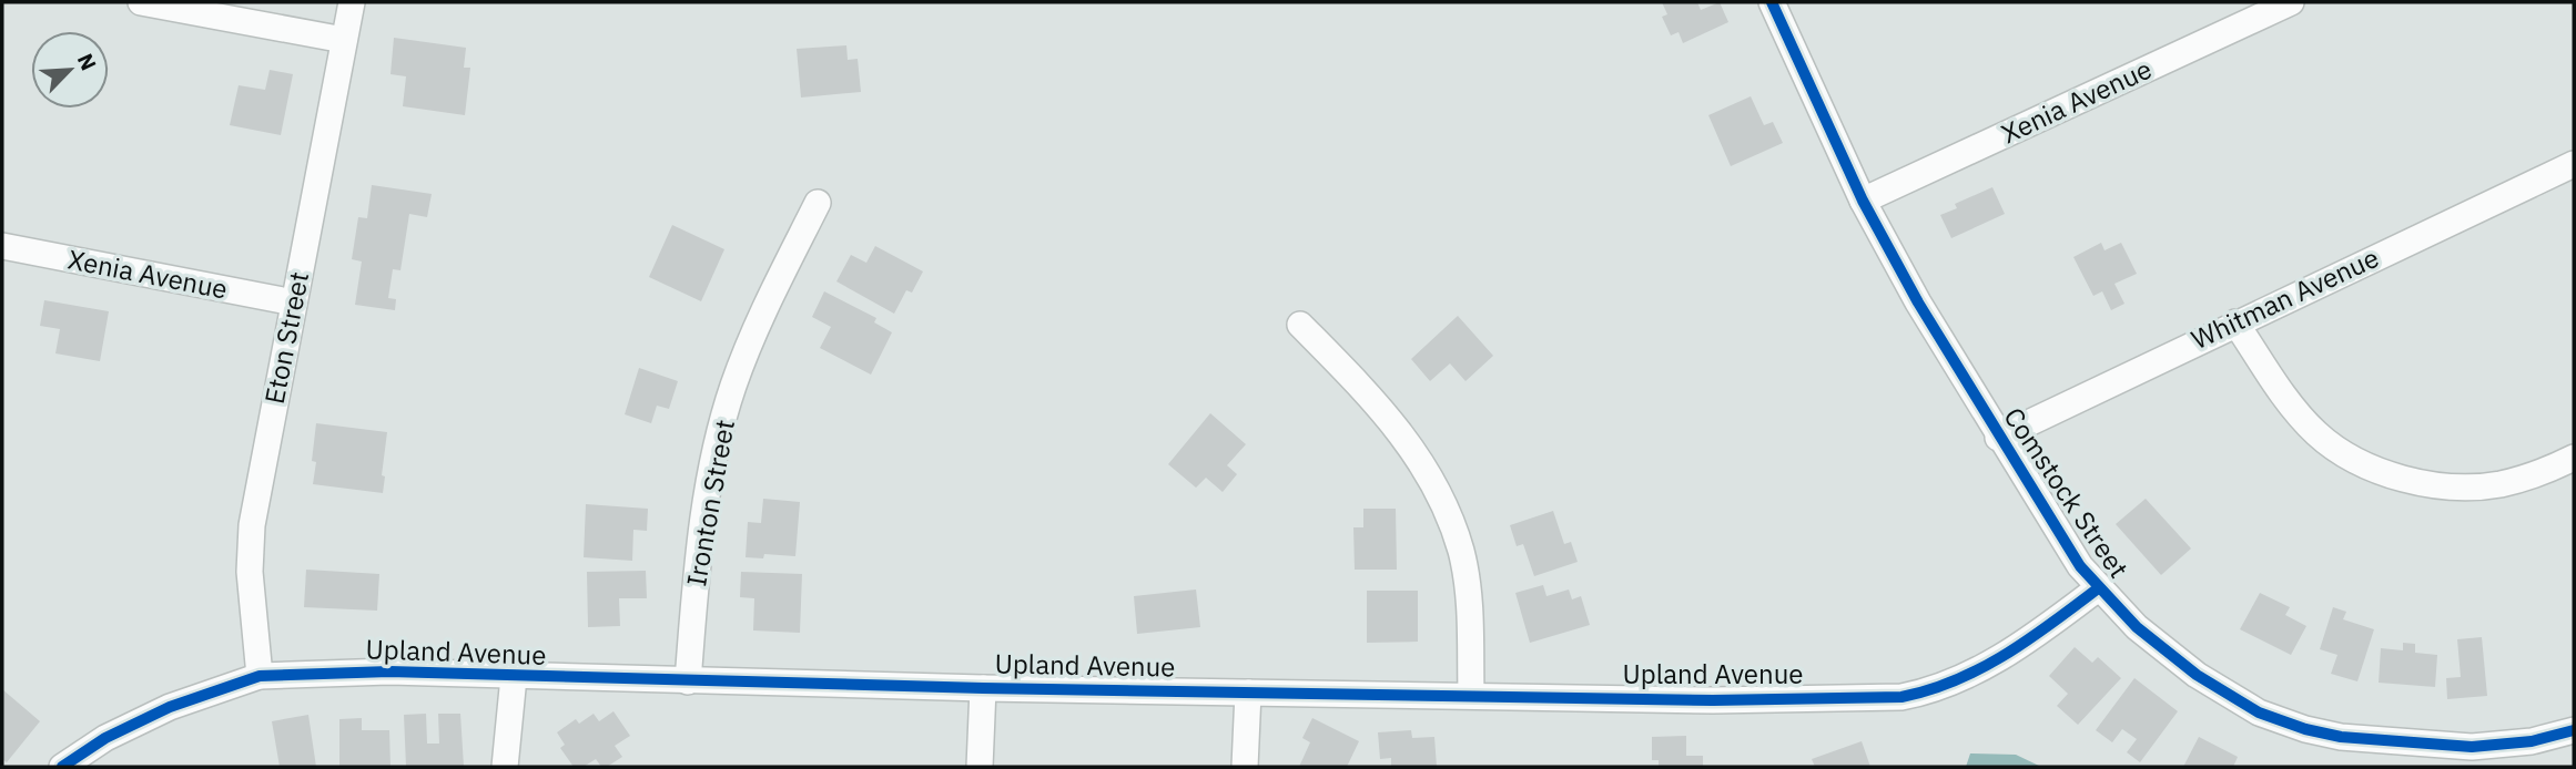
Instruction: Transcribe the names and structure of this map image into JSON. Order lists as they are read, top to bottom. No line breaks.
{"streets":{"street":["Xenia Avenue","Whitman Avenue","Eton Street","Comstock Street","Ironton Street","Upland Avenue"]},"crossings":[["Xenia Avenue","Eton Street"],["Xenia Avenue","Comstock Street"],["Whitman Avenue","Comstock Street"],["Eton Street","Upland Avenue"],["Comstock Street","Upland Avenue"],["Ironton Street","Upland Avenue"]],"north":"top right"}
